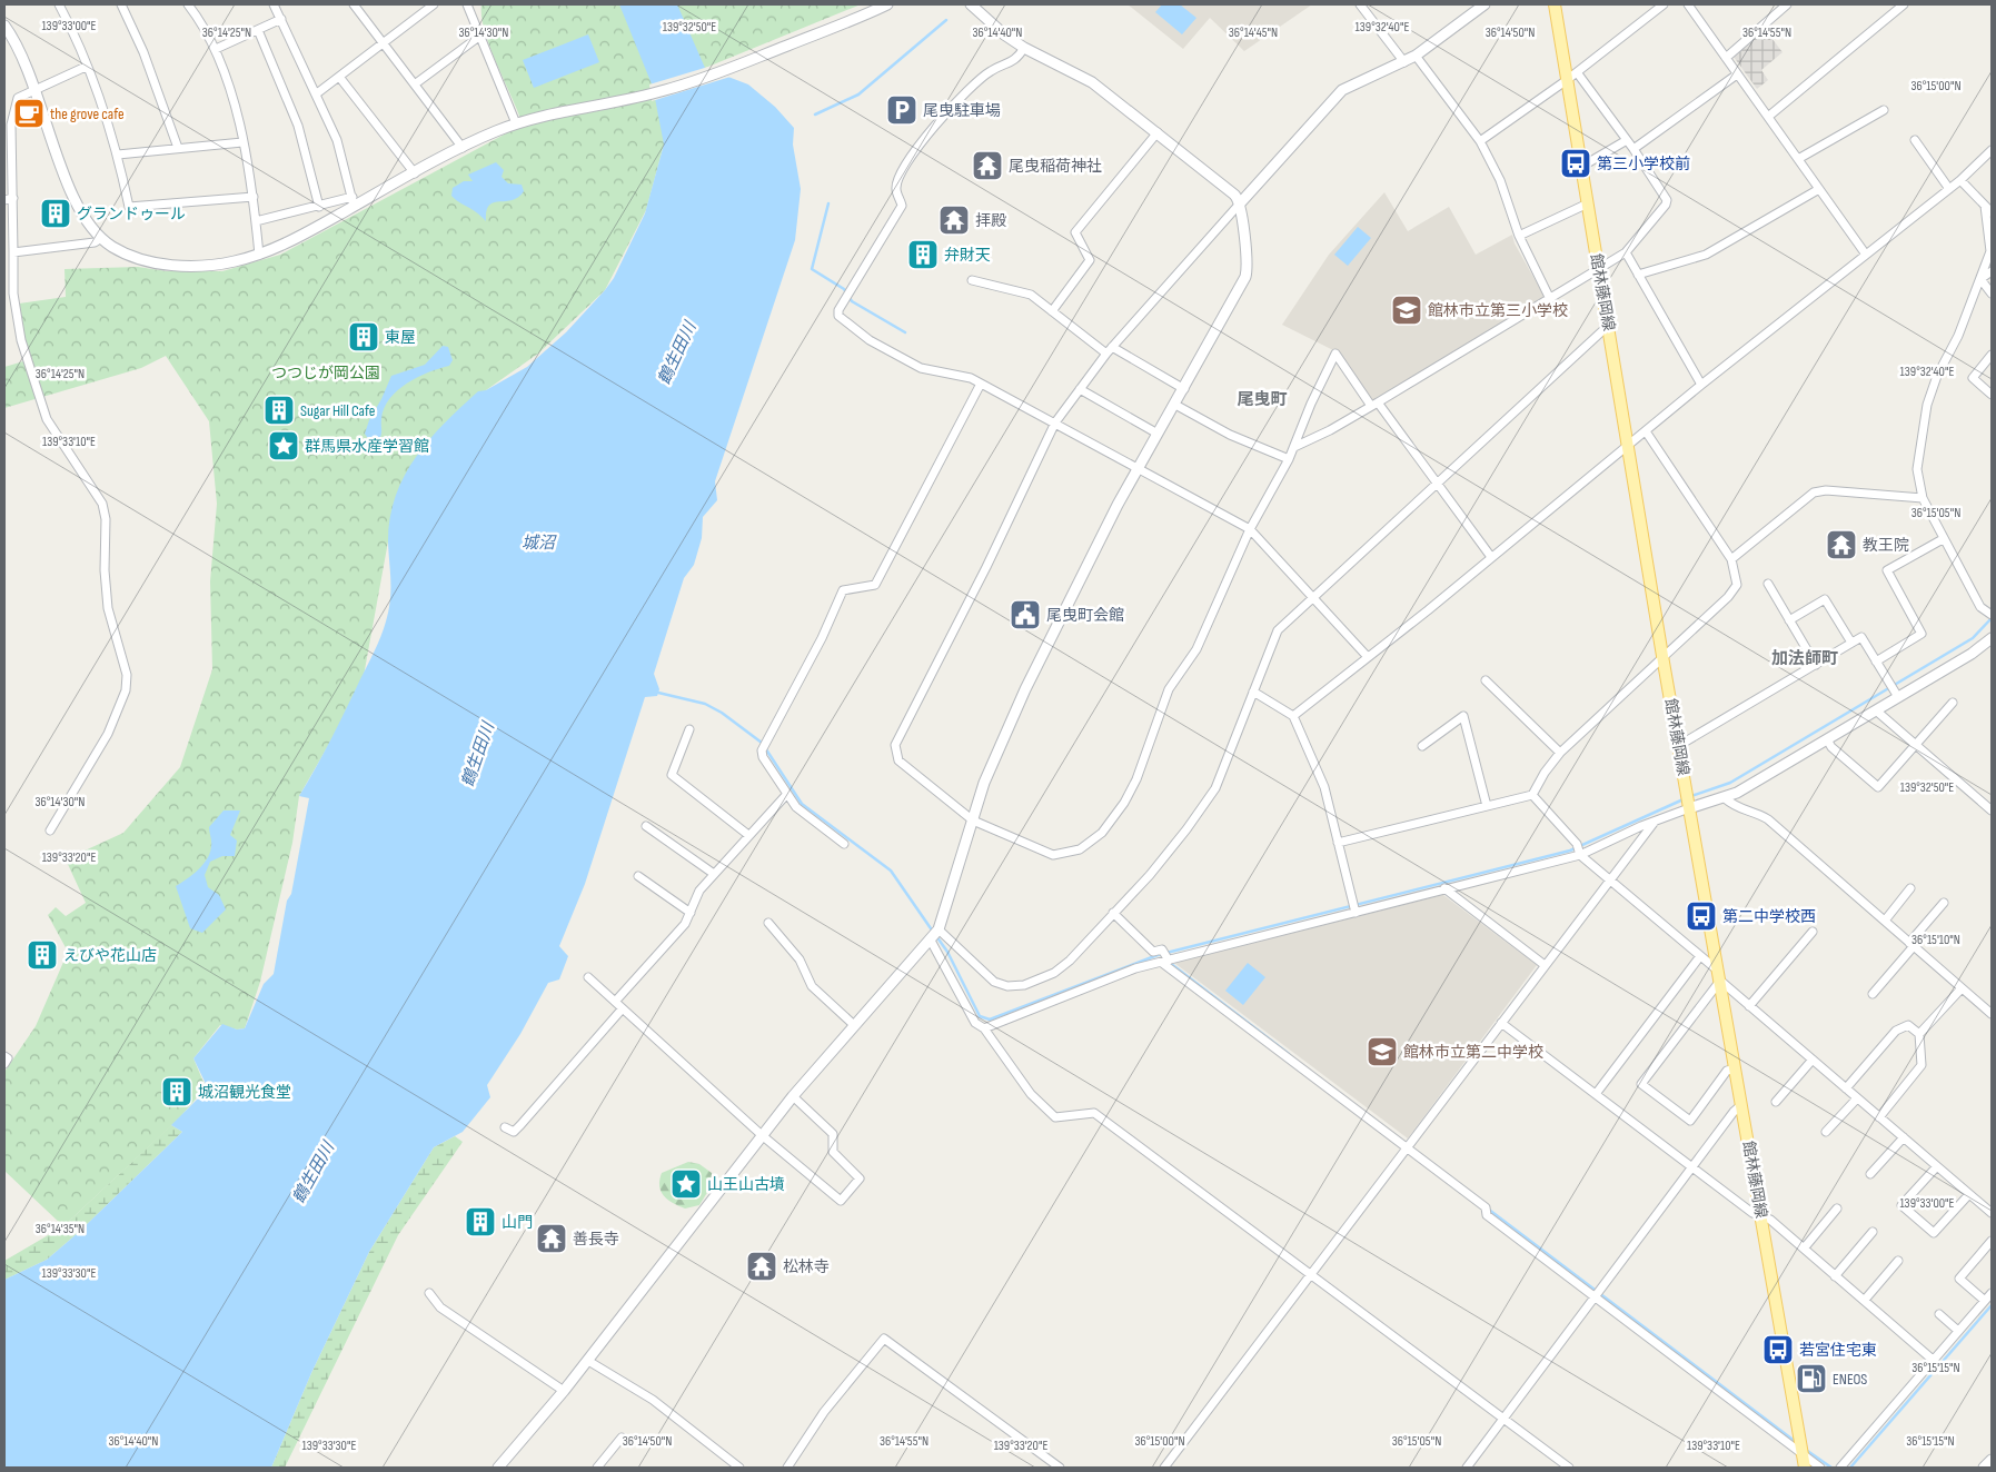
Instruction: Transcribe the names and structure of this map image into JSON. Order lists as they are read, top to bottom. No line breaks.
{"streets":{"main road":["館林藤岡線"]},"districts":["尾曳町","加法師町"],"water":["鶴生田川","城沼"],"parks":["つつじが岡公園"],"places":{"parking":["尾曳駐車場"],"cafe":["the grove cafe"],"bus stop":["第三小学校前","第二中学校西","若宮住宅東"],"temple":["尾曳稲荷神社","拝殿","教王院","善長寺","松林寺"],"building":["グランドゥール","弁財天","東屋","Sugar Hill Cafe","えびや花山店","城沼観光食堂","山門"],"school or university":["館林市立第三小学校","館林市立第二中学校"],"place":["群馬県水産学習館","山王山古墳"],"public building":["尾曳町会館"],"fuel station":["ENEOS"]},"coordinates":["139°33'00\"E","139°32'50\"E","139°32'40\"E","36°14'30\"N","36°14'40\"N","36°14'45\"N","36°14'55\"N","36°14'25\"N","36°14'50\"N","36°15'00\"N","139°33'10\"E","36°15'05\"N","139°33'20\"E","36°15'10\"N","36°14'35\"N","139°33'30\"E","36°15'15\"N"]}
